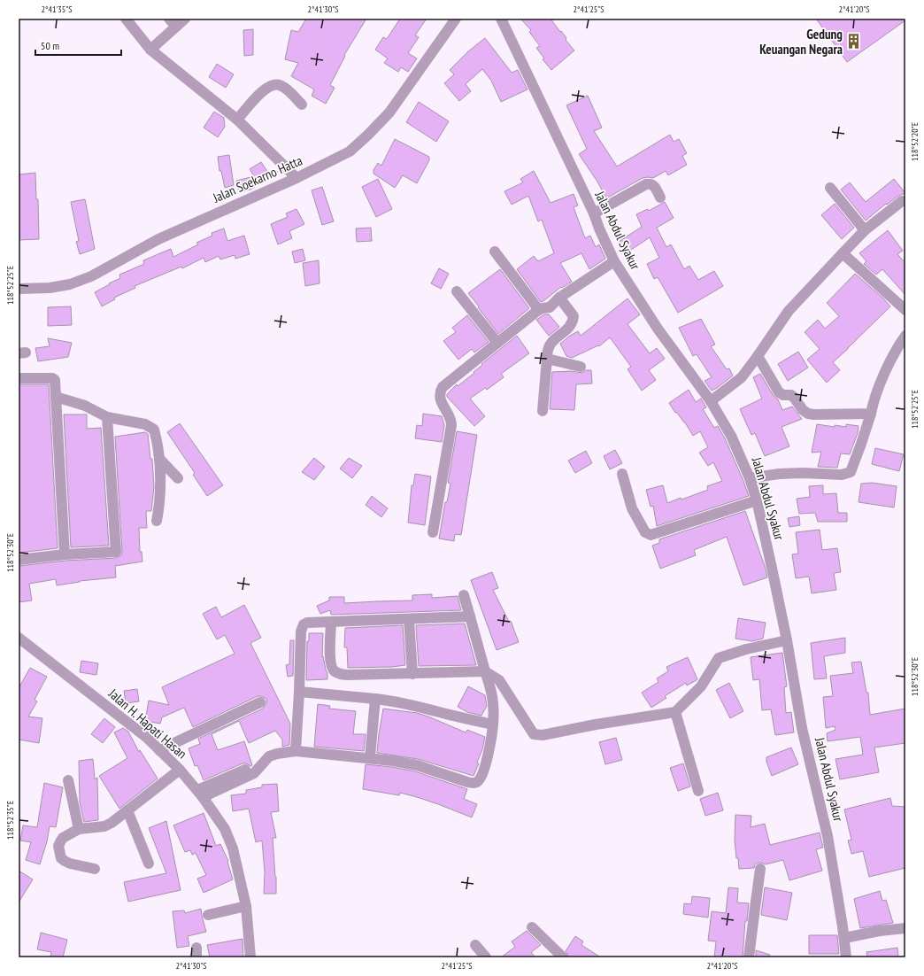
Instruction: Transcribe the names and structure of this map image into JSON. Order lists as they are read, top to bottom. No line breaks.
{"streets":{"street":["Jalan Soekarno Hatta","Jalan Abdul Syakur","Jalan H. Hapati Hasan"]},"places":{"building":["Gedung Keuangan Negara"]},"scale_bar":"50 m","coordinates":["2°41'35\"S","2°41'30\"S","2°41'25\"S","2°41'20\"S","118°52'20\"E","118°52'25\"E","118°52'30\"E","118°52'35\"E"]}
